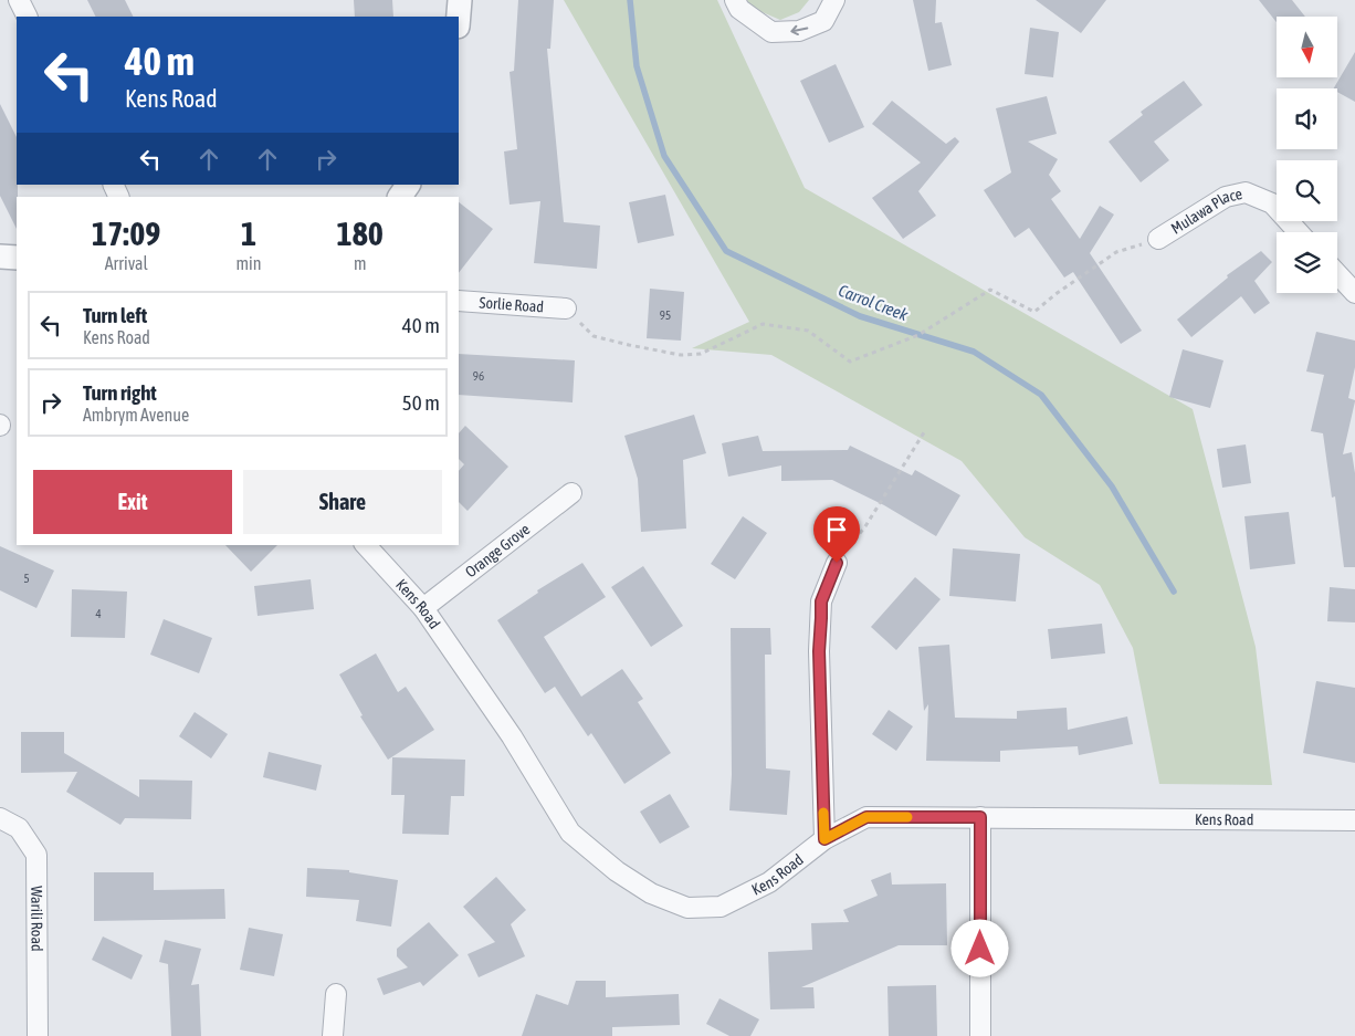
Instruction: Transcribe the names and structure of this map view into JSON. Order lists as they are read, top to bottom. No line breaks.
{"streets":{"street":["Mulawa Place","Sorlie Road","Orange Grove","Kens Road","Warili Road"]},"crossings":[["Orange Grove","Kens Road"]],"water":["Carrol Creek"],"house_numbers":["95","96","5","4"],"north":"bottom","page":{"turn":["40 m","Kens Road"],"eta":["17:09","Arrival","1","min","180","m"],"list":[{"name":"Turn left","note":"Kens Road","value":"40 m"},{"name":"Turn right","note":"Ambrym Avenue","value":"50 m"}],"buttons":["Exit","Share"]}}
